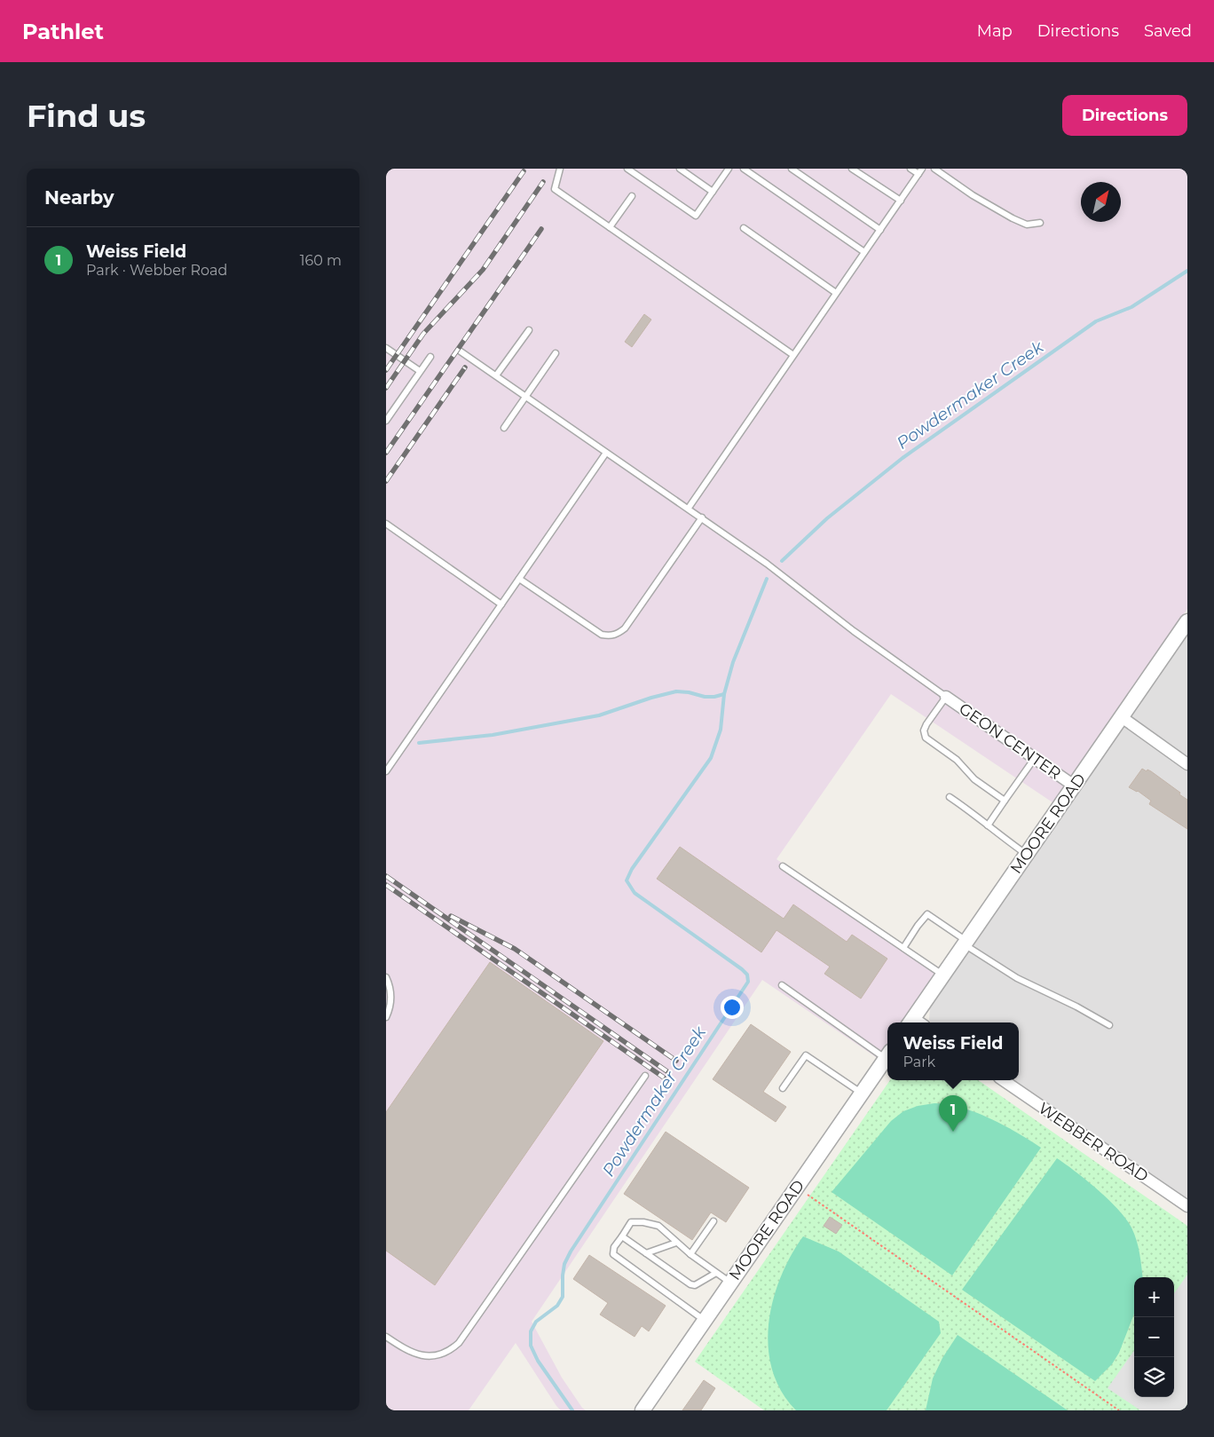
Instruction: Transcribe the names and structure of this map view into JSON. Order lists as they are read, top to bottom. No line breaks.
{"streets":{"street":["GEON CENTER","MOORE ROAD","WEBBER ROAD"]},"crossings":[["GEON CENTER","MOORE ROAD"]],"water":["Powdermaker Creek"],"north":"top right","page":{"header":"Pathlet","nav":["Map","Directions","Saved"],"buttons":"Directions","title":"Find us","heading":"Nearby","list":[{"mark":"1","name":"Weiss Field","note":"Park · Webber Road","value":"160 m"}],"popup":["Weiss Field","Park"],"pins":"1","map_buttons":["+","−"]}}
